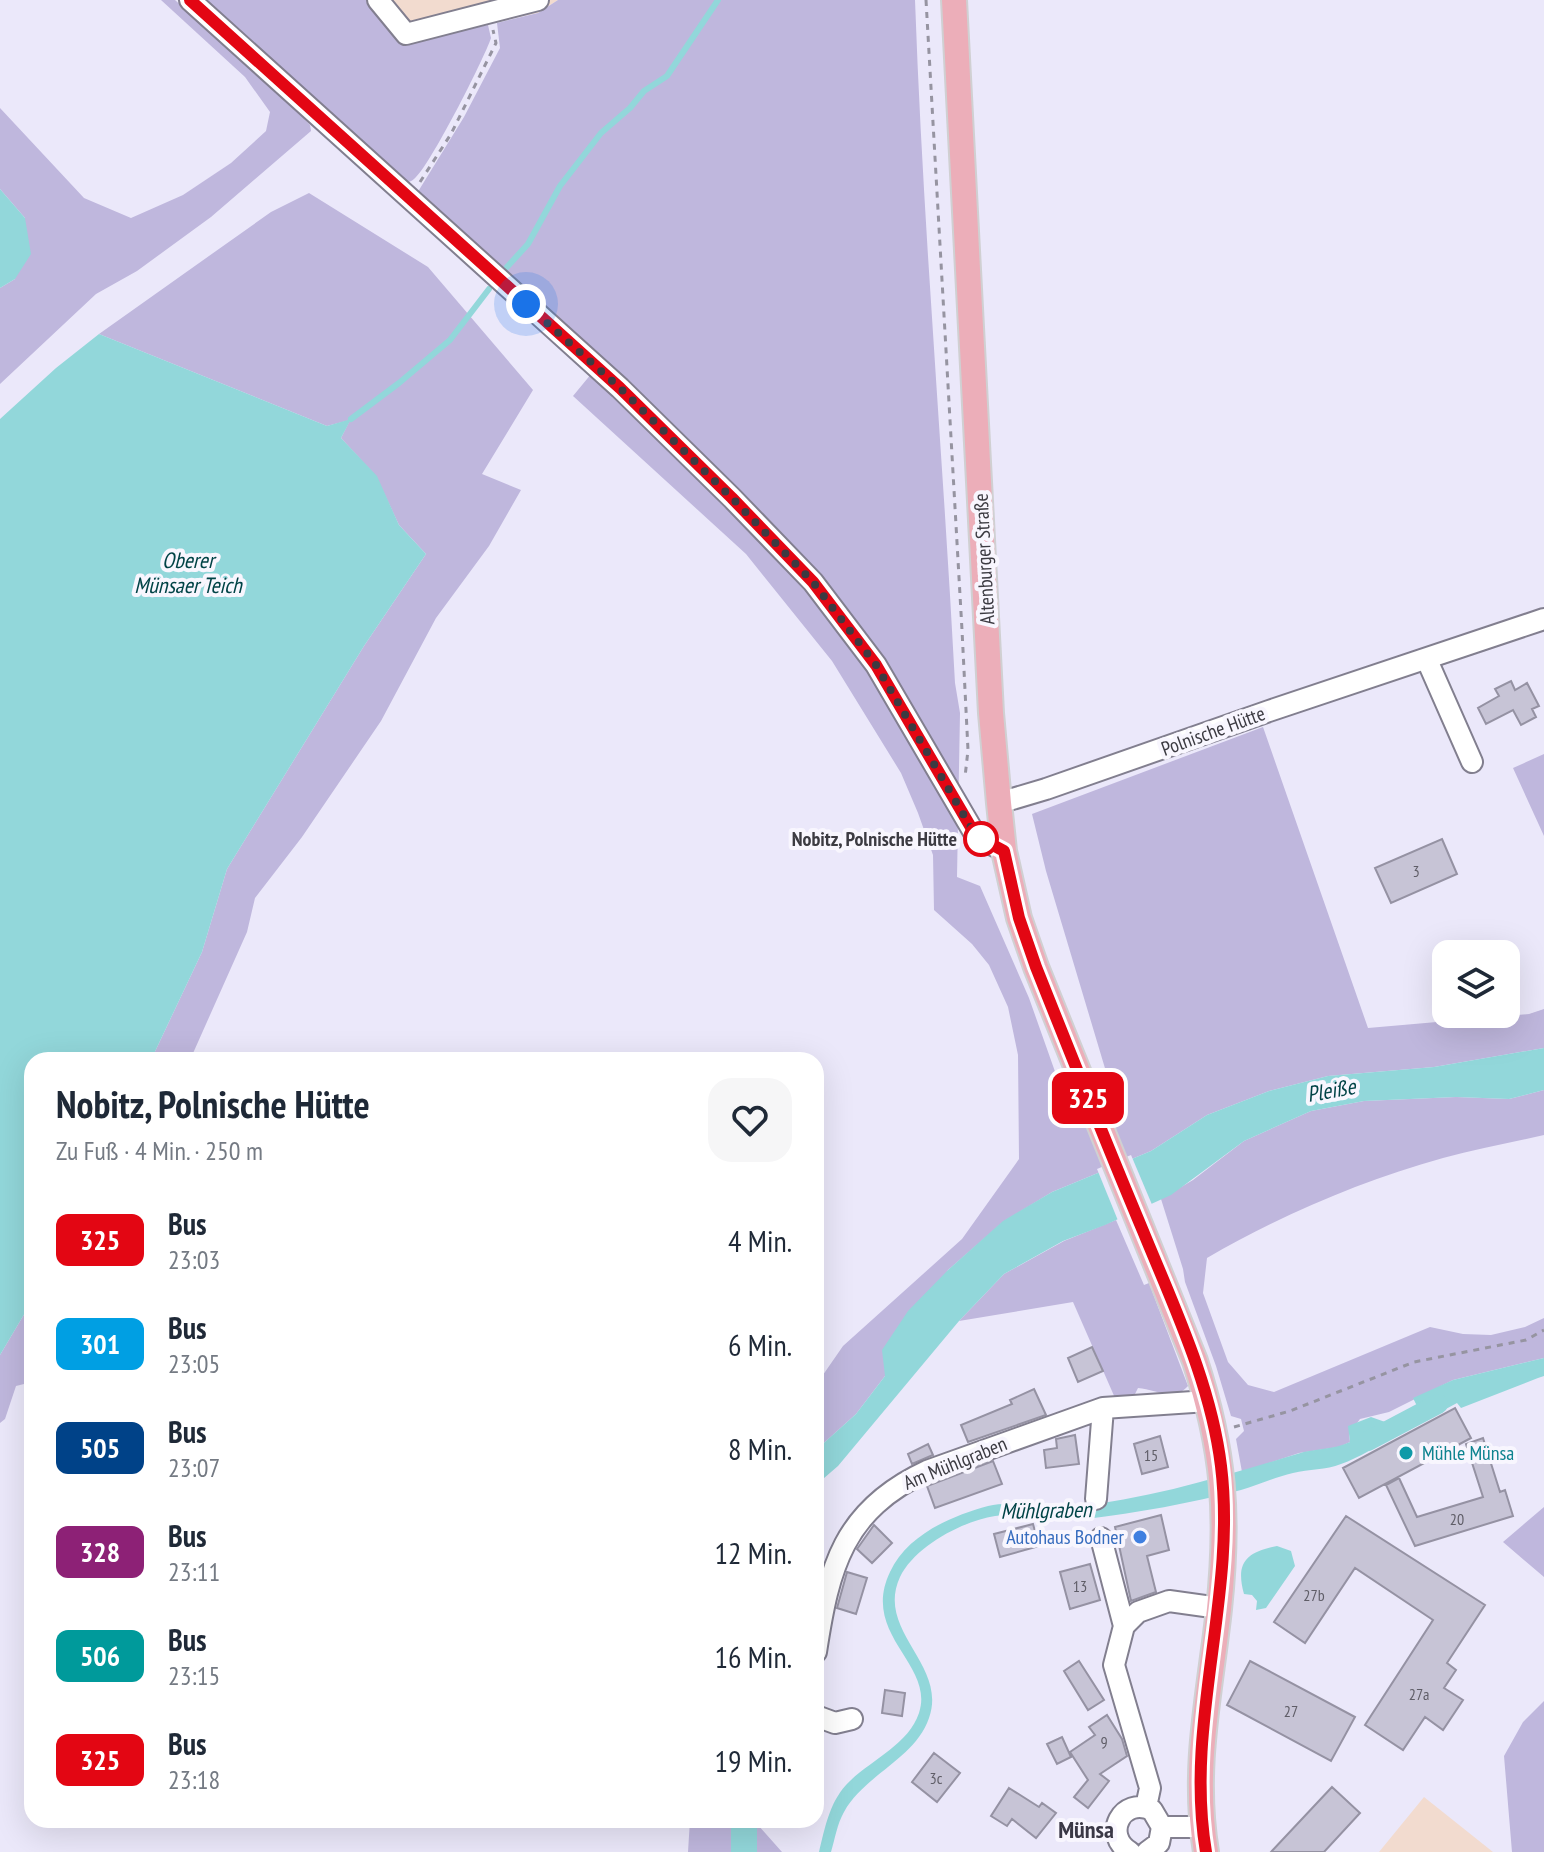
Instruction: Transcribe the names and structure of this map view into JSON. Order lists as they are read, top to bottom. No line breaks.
{"streets":{"main road":["Altenburger Straße"],"street":["Polnische Hütte","Am Mühlgraben"]},"crossings":[["Altenburger Straße","Polnische Hütte"],["Altenburger Straße","Am Mühlgraben"]],"districts":["Münsa"],"water":["Oberer Münsaer Teich","Pleiße","Mühlgraben"],"places":["Nobitz, Polnische Hütte","Mühle Münsa","Autohaus Bodner"],"lines":["bus line 325"],"house_numbers":["3","15","20","13","27b","27a","27","9","3c"],"page":{"on_map":"325","heading":["Nobitz, Polnische Hütte","Zu Fuß · 4 Min. · 250 m"],"list":[{"mark":"325","name":"Bus","note":"23:03","value":"4 Min."},{"mark":"301","name":"Bus","note":"23:05","value":"6 Min."},{"mark":"505","name":"Bus","note":"23:07","value":"8 Min."},{"mark":"328","name":"Bus","note":"23:11","value":"12 Min."},{"mark":"506","name":"Bus","note":"23:15","value":"16 Min."},{"mark":"325","name":"Bus","note":"23:18","value":"19 Min."}]}}
